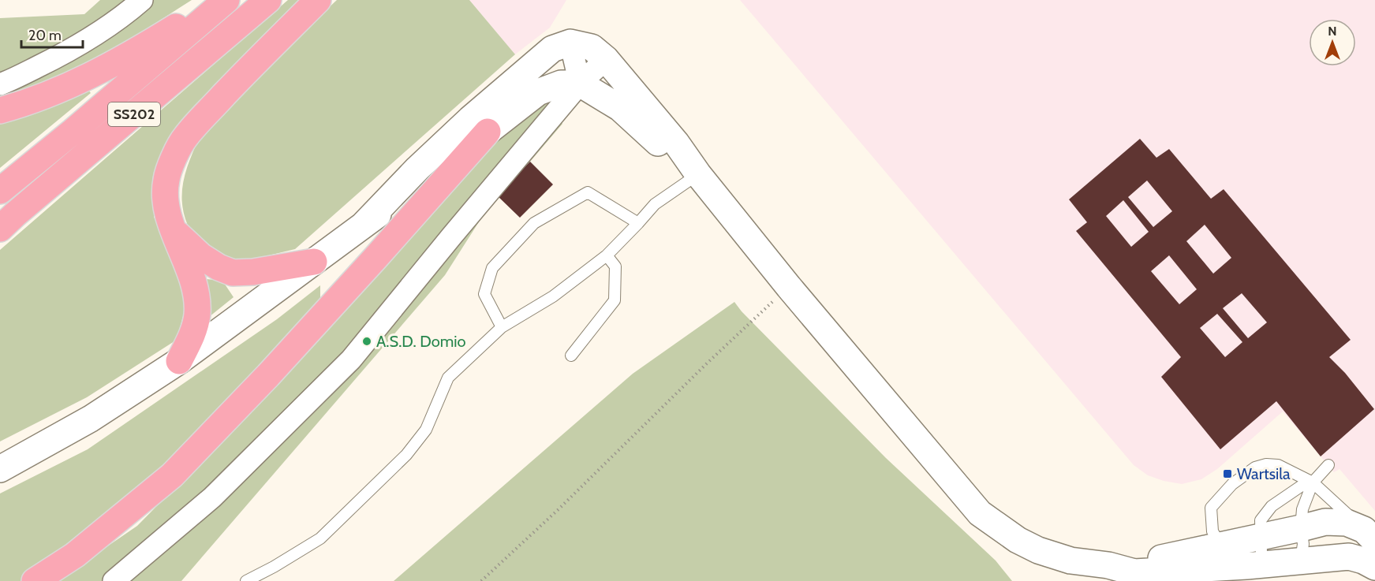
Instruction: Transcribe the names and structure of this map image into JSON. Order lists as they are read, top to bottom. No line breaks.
{"streets":{"highway":["SS202"]},"places":{"other":["A.S.D. Domio"],"transit":["Wartsila"]},"scale_bar":"20 m","north":"top"}
